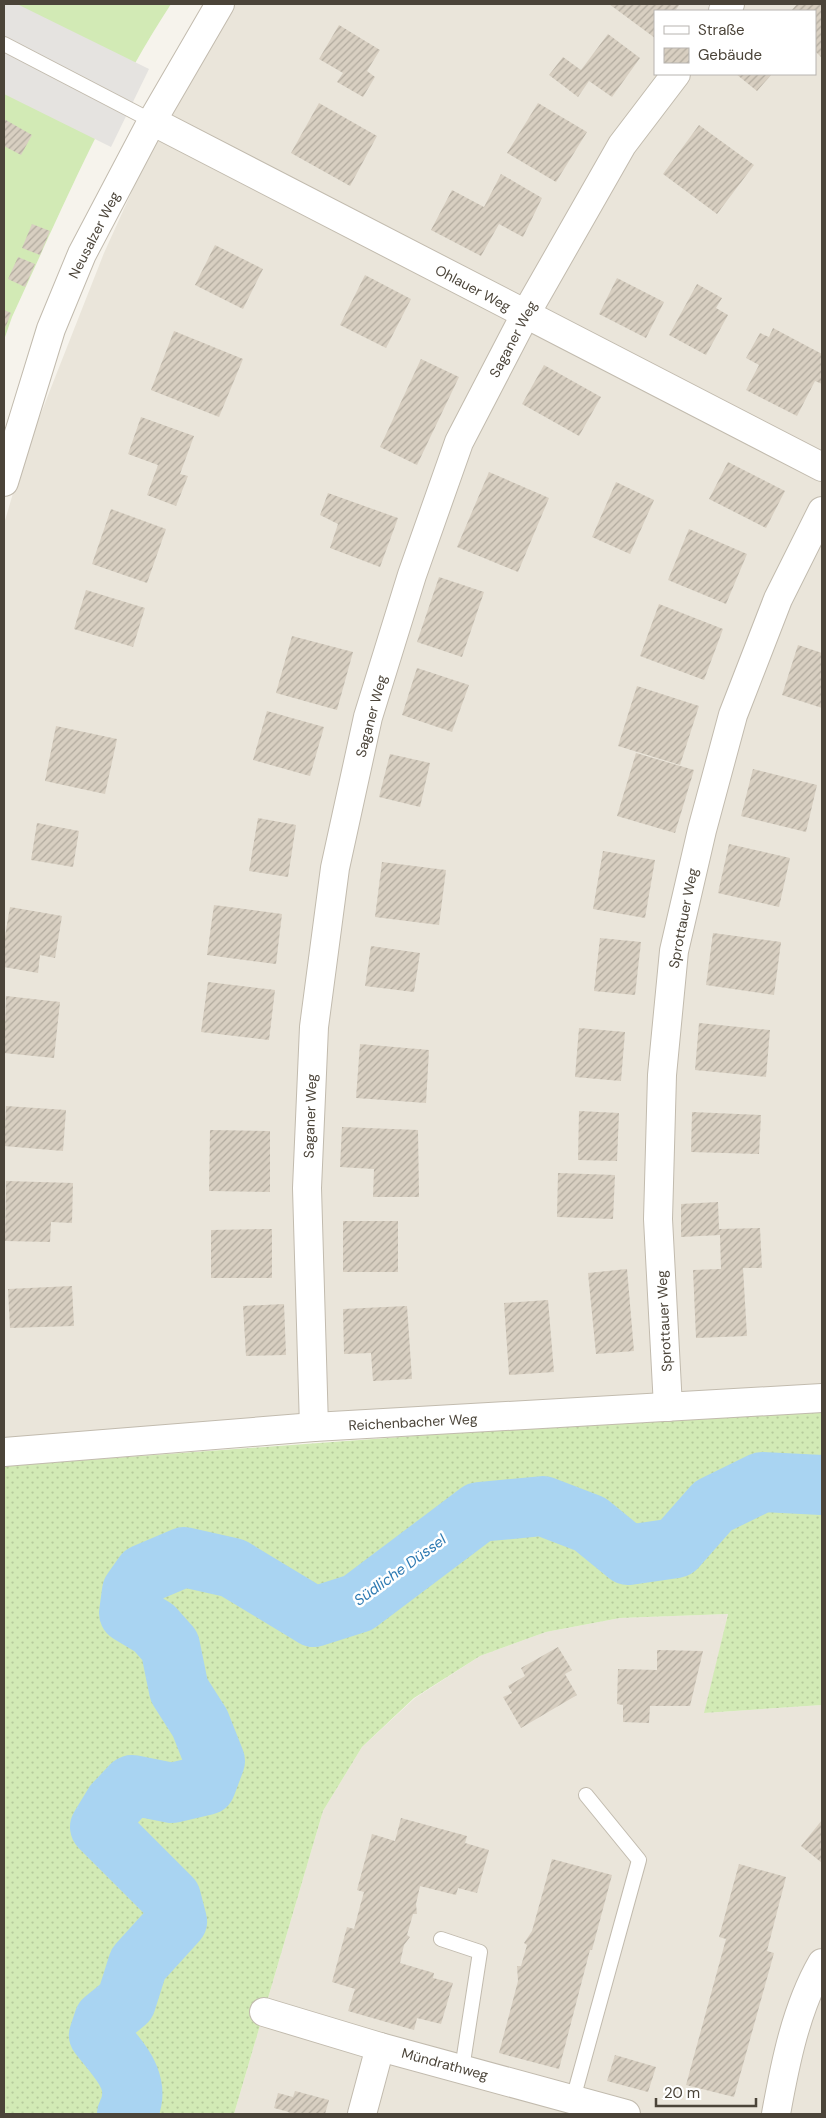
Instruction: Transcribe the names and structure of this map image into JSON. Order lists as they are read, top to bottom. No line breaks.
{"streets":{"street":["Neusalzer Weg","Ohlauer Weg","Saganer Weg","Sprottauer Weg","Reichenbacher Weg","Mündrathweg"]},"crossings":[["Neusalzer Weg","Ohlauer Weg"],["Ohlauer Weg","Saganer Weg"],["Saganer Weg","Reichenbacher Weg"],["Sprottauer Weg","Reichenbacher Weg"]],"water":["Südliche Düssel"],"legend":["Straße","Gebäude"],"scale_bar":"20 m"}
